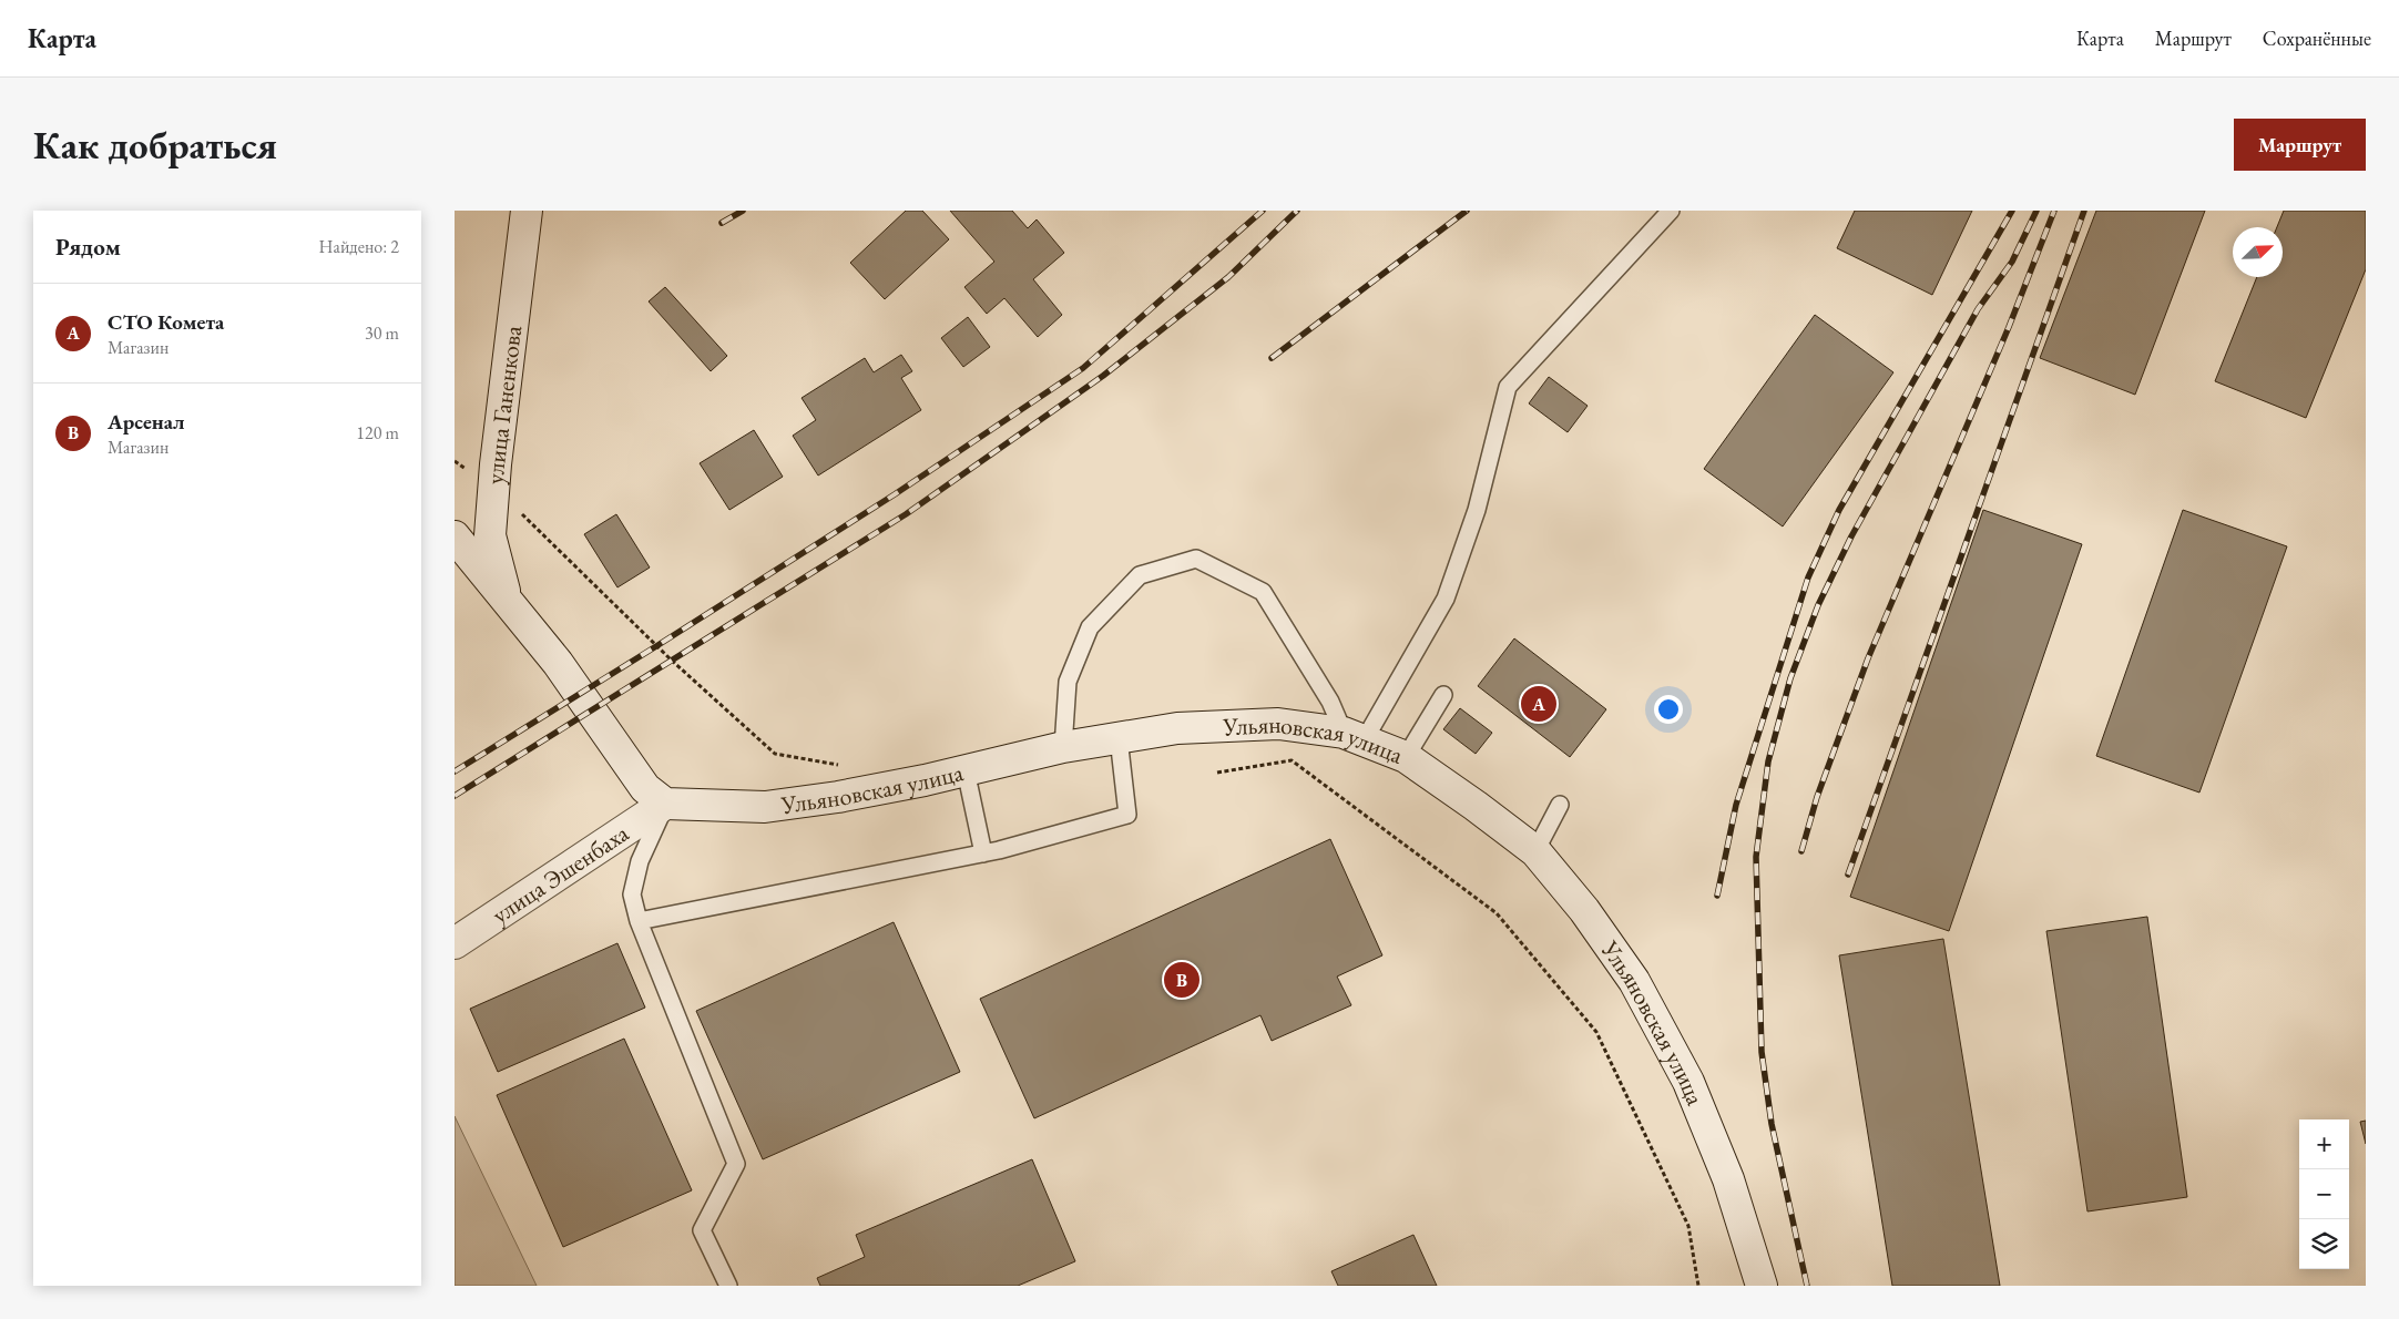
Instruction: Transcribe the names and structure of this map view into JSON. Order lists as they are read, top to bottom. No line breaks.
{"streets":{"main road":["улица Ганенкова","Ульяновская улица","улица Эшенбаха"]},"crossings":[["Ульяновская улица","улица Эшенбаха"]],"north":"top right","page":{"header":"Карта","nav":["Карта","Маршрут","Сохранённые"],"buttons":"Маршрут","title":"Как добраться","heading":["Рядом","Найдено: 2"],"list":[{"mark":"A","name":"СТО Комета","note":"Магазин","value":"30 m"},{"mark":"B","name":"Арсенал","note":"Магазин","value":"120 m"}],"pins":["A","B"],"map_buttons":["+","−"]}}
